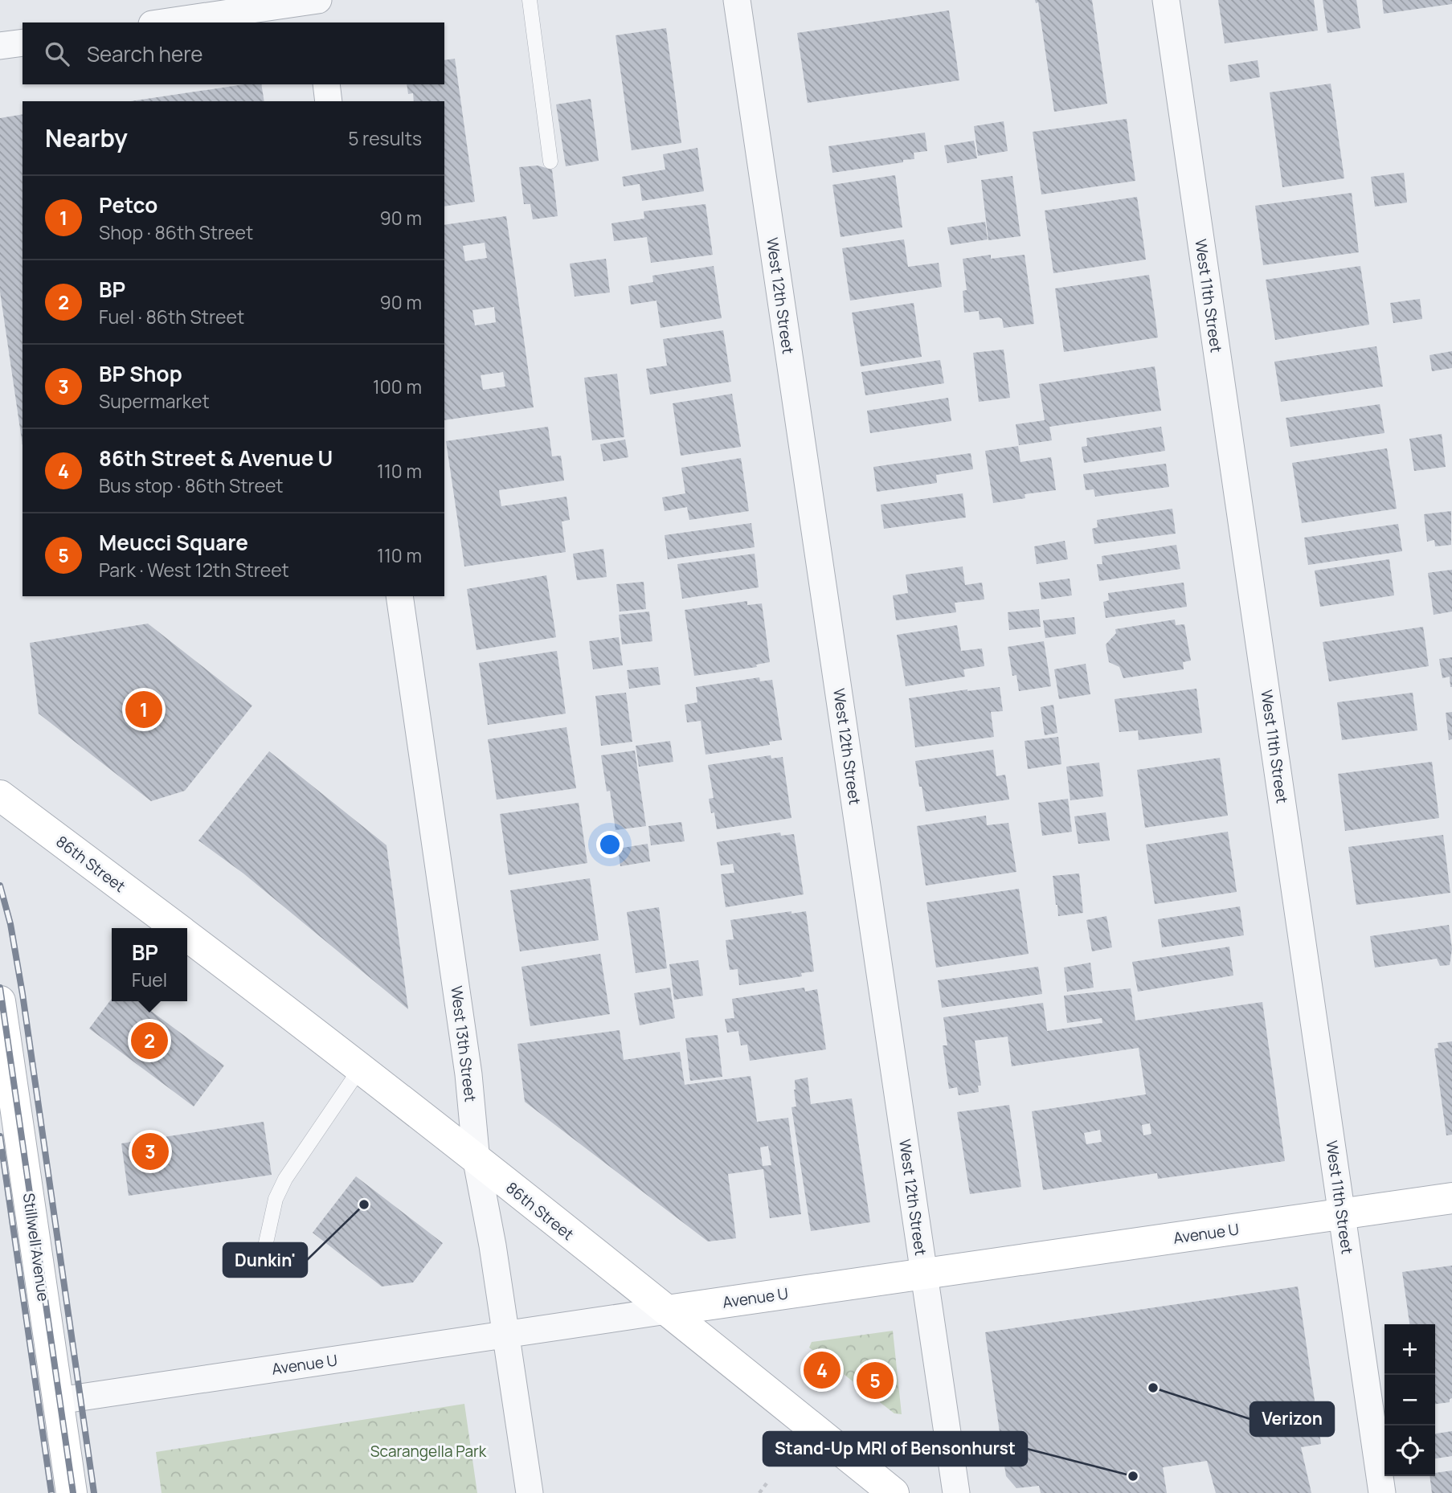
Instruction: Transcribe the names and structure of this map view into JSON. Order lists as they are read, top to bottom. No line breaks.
{"streets":{"main road":["86th Street","Avenue U","Stillwell Avenue"],"street":["West 12th Street","West 11th Street","West 13th Street"]},"crossings":[["West 12th Street","Avenue U"],["West 11th Street","Avenue U"],["86th Street","West 13th Street"],["86th Street","Avenue U"],["West 13th Street","Avenue U"],["Avenue U","Stillwell Avenue"]],"parks":["Scarangella Park"],"places":["Dunkin'","Verizon","Stand-Up MRI of Bensonhurst"],"page":{"search":"Search here","heading":["Nearby","5 results"],"list":[{"mark":"1","name":"Petco","note":"Shop · 86th Street","value":"90 m"},{"mark":"2","name":"BP","note":"Fuel · 86th Street","value":"90 m"},{"mark":"3","name":"BP Shop","note":"Supermarket","value":"100 m"},{"mark":"4","name":"86th Street & Avenue U","note":"Bus stop · 86th Street","value":"110 m"},{"mark":"5","name":"Meucci Square","note":"Park · West 12th Street","value":"110 m"}],"pins":["1","2","3","4","5"],"popup":["BP","Fuel"],"map_buttons":["+","−"]}}
